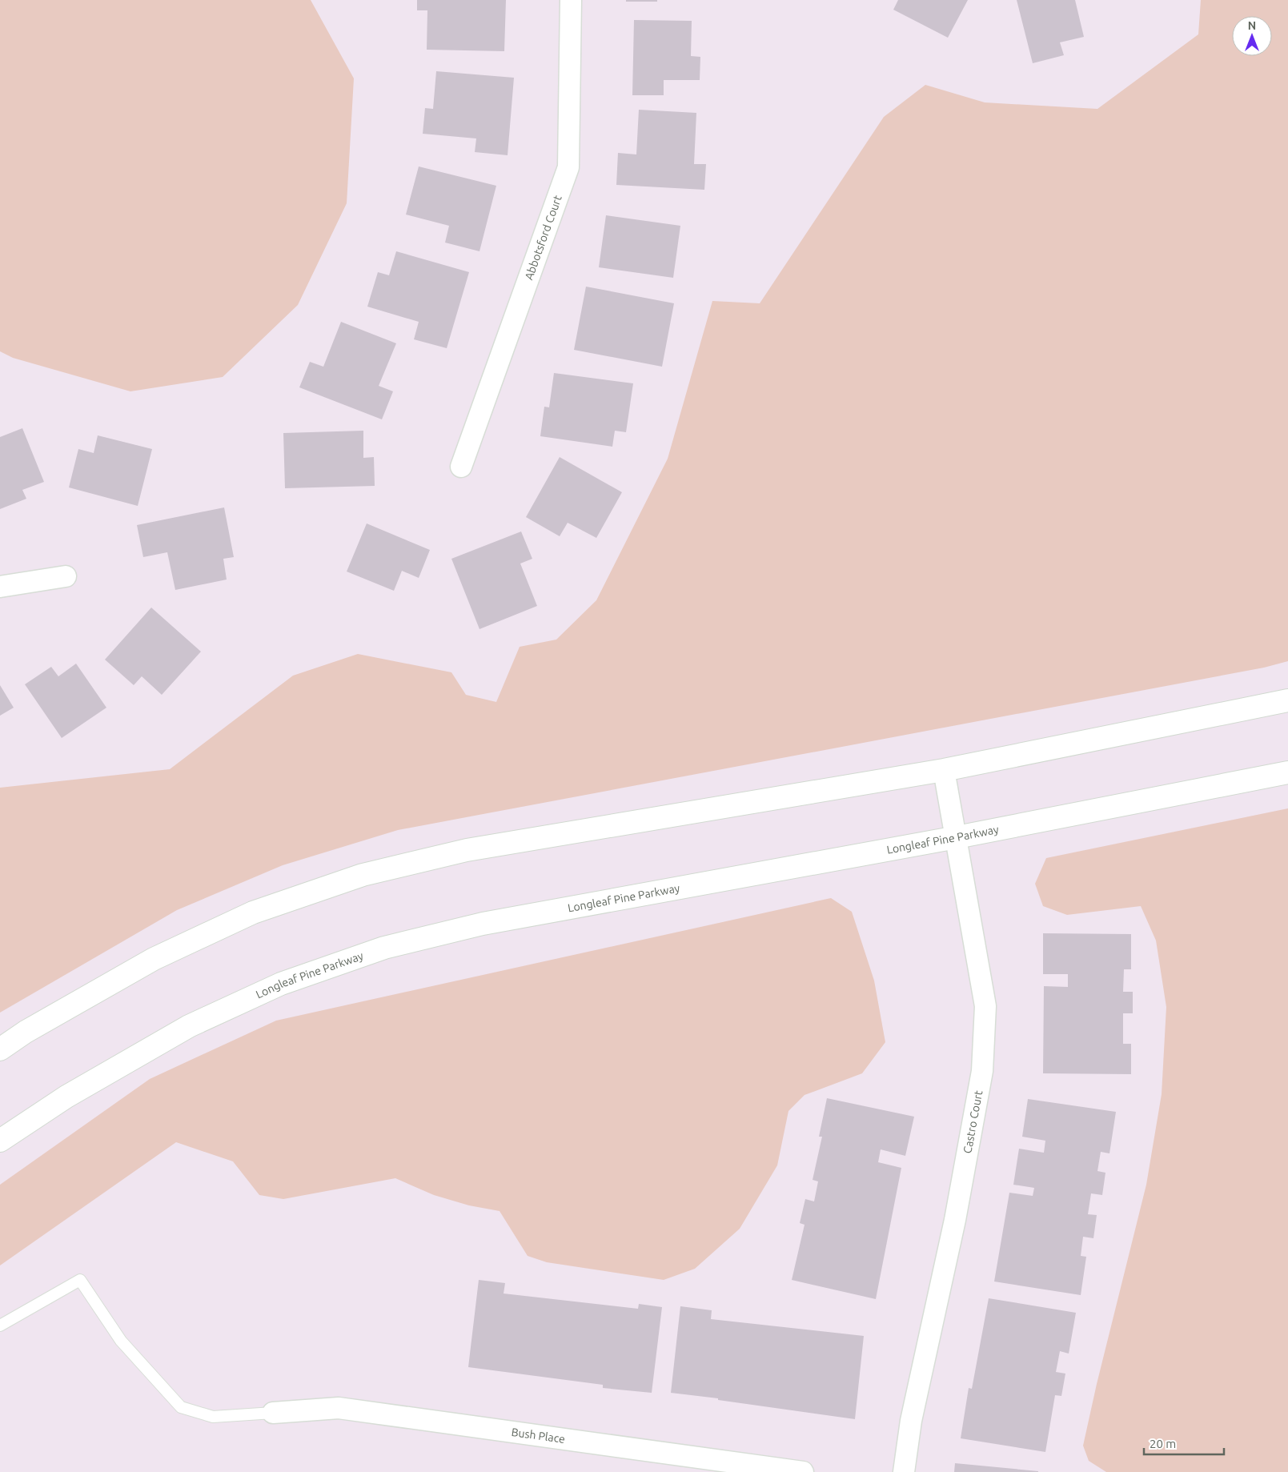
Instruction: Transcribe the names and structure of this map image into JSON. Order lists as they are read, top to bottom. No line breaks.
{"streets":{"main road":["Longleaf Pine Parkway"],"street":["Abbotsford Court","Castro Court","Bush Place"]},"crossings":[["Longleaf Pine Parkway","Castro Court"]],"scale_bar":"20 m","north":"top"}
